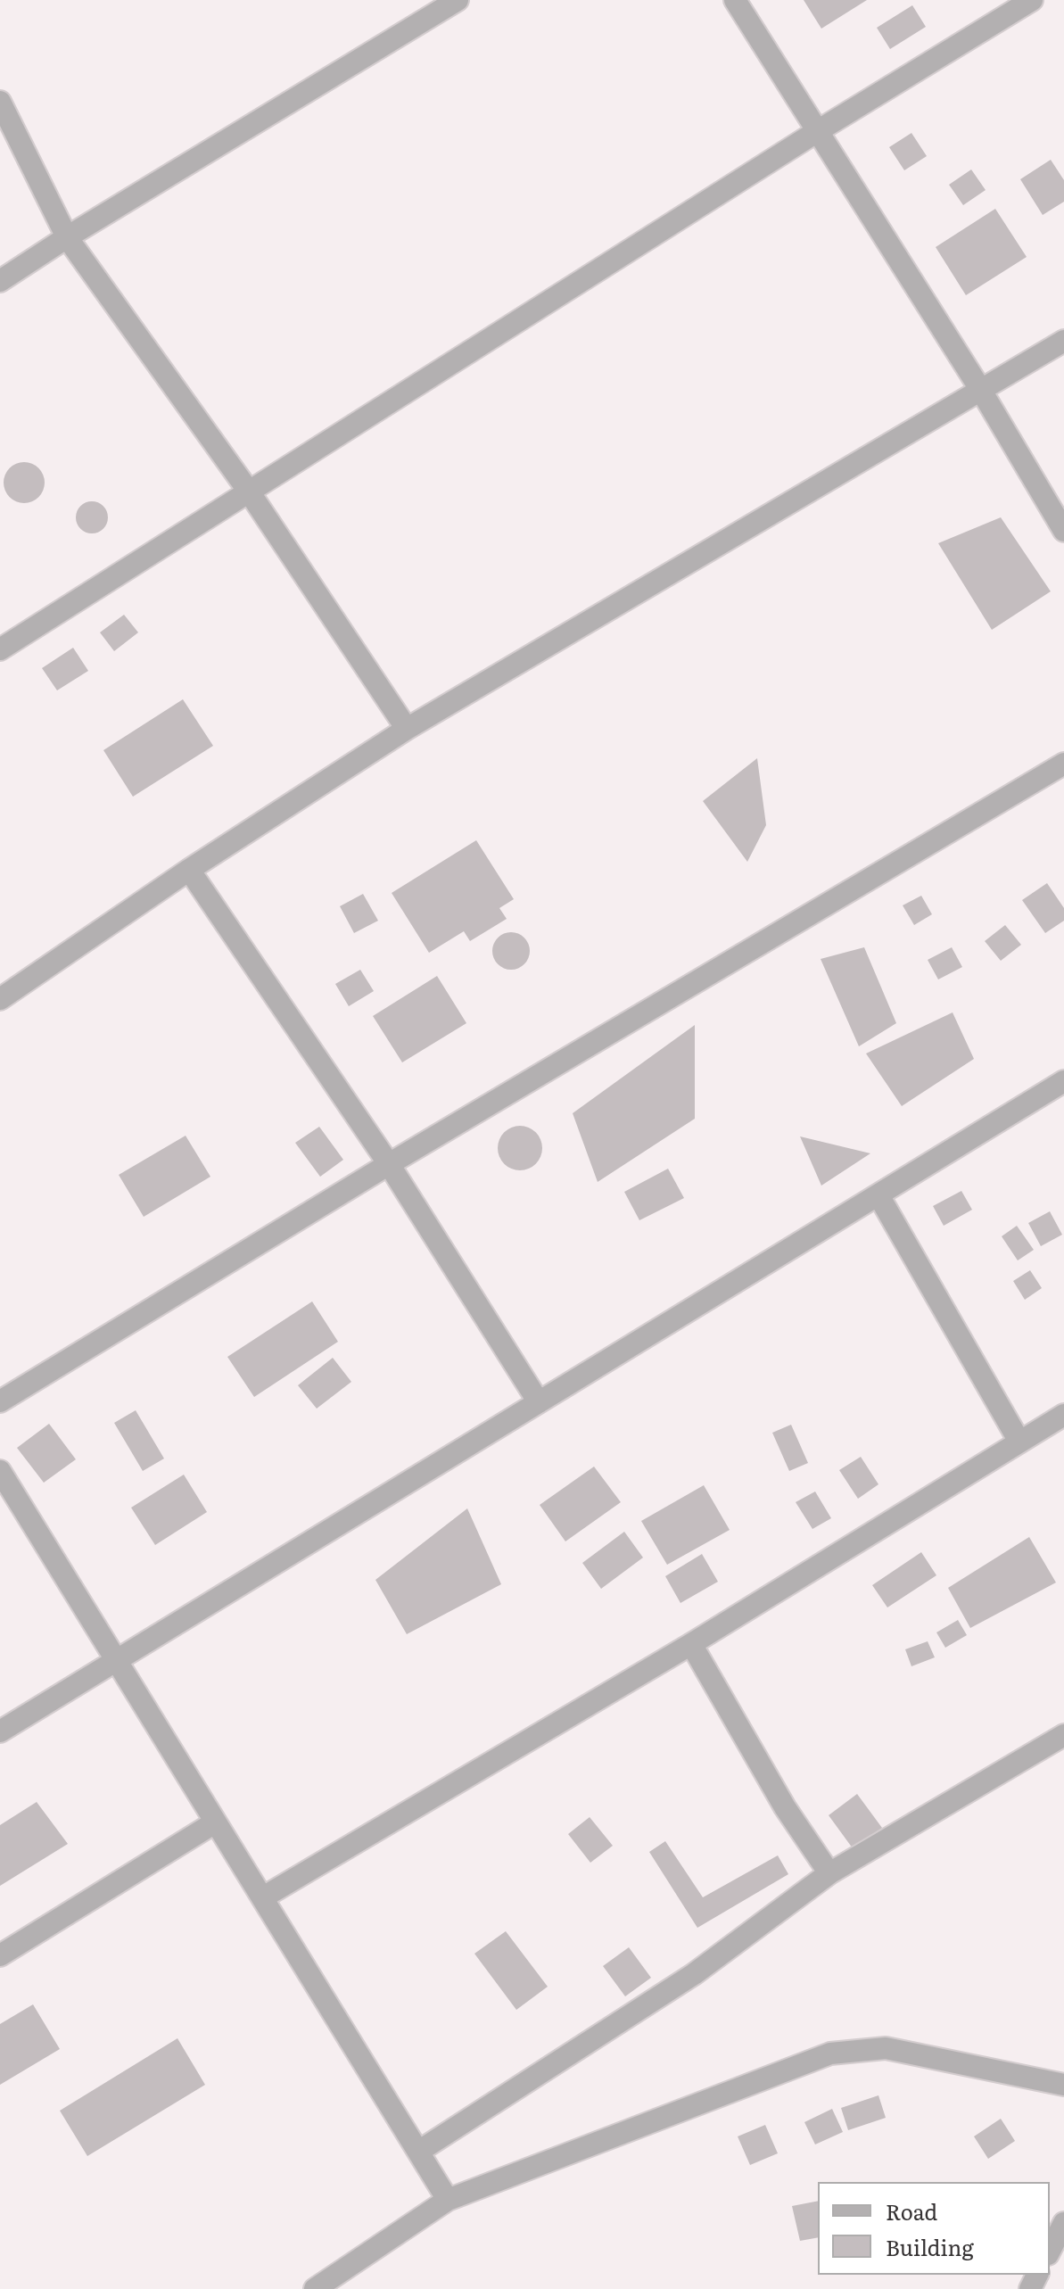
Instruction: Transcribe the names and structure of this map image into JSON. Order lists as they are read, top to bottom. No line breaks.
{"legend":["Road","Building"]}
